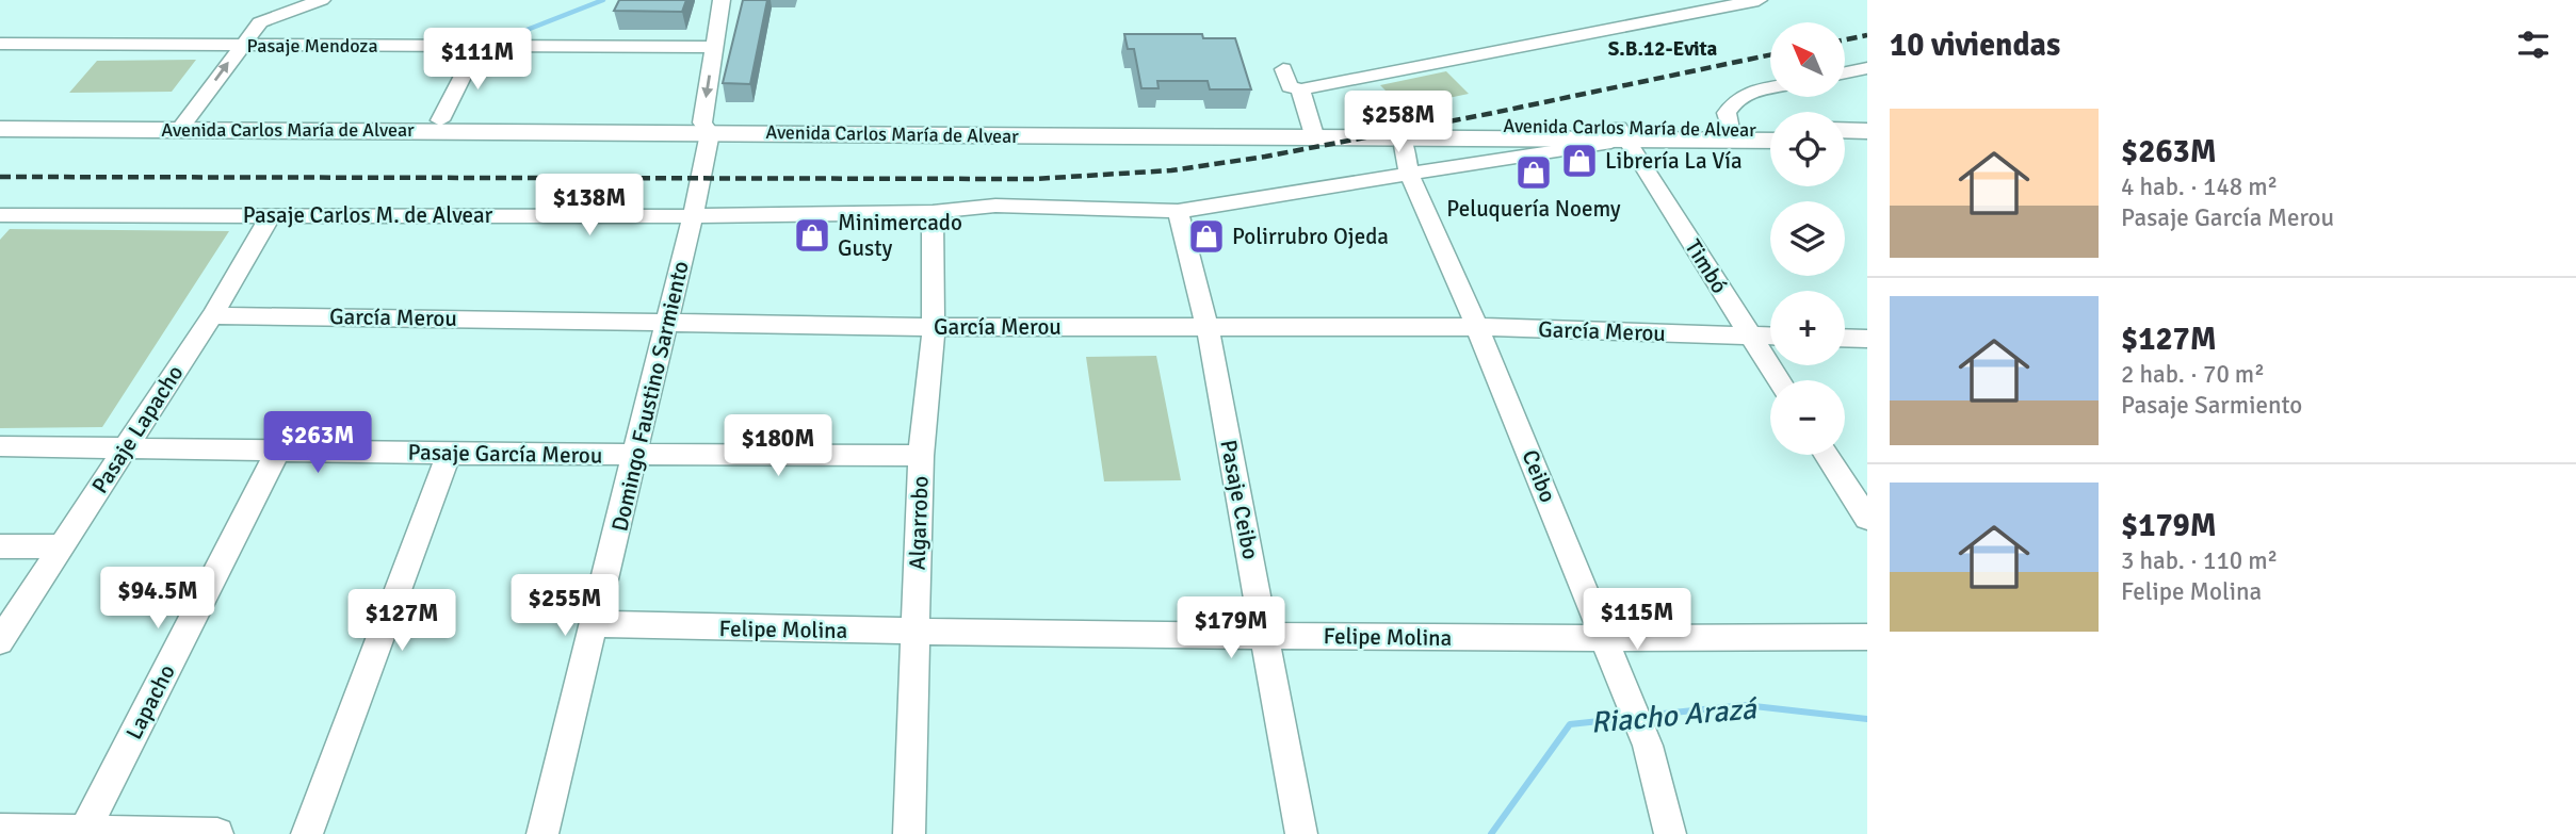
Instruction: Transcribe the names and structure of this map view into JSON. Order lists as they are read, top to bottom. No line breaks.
{"streets":{"main road":["Avenida Carlos María de Alvear"],"street":["Pasaje Mendoza","Pasaje Carlos M. de Alvear","Timbó","García Merou","Domingo Faustino Sarmiento","Pasaje Lapacho","Pasaje García Merou","Ceibo","Pasaje Ceibo","Algarrobo","Felipe Molina","Lapacho"]},"crossings":[["Pasaje Mendoza","Domingo Faustino Sarmiento"],["Avenida Carlos María de Alvear","Pasaje Carlos M. de Alvear"],["Avenida Carlos María de Alvear","Timbó"],["Avenida Carlos María de Alvear","Domingo Faustino Sarmiento"],["Avenida Carlos María de Alvear","Ceibo"],["Pasaje Carlos M. de Alvear","Timbó"],["Pasaje Carlos M. de Alvear","Domingo Faustino Sarmiento"],["Pasaje Carlos M. de Alvear","Pasaje Lapacho"],["Pasaje Carlos M. de Alvear","Ceibo"],["Pasaje Carlos M. de Alvear","Pasaje Ceibo"],["Pasaje Carlos M. de Alvear","Algarrobo"],["Timbó","García Merou"],["García Merou","Domingo Faustino Sarmiento"],["García Merou","Pasaje Lapacho"],["García Merou","Ceibo"],["García Merou","Pasaje Ceibo"],["García Merou","Algarrobo"],["Domingo Faustino Sarmiento","Pasaje García Merou"],["Domingo Faustino Sarmiento","Felipe Molina"],["Pasaje Lapacho","Pasaje García Merou"],["Pasaje García Merou","Algarrobo"],["Pasaje García Merou","Lapacho"],["Ceibo","Felipe Molina"],["Pasaje Ceibo","Felipe Molina"],["Algarrobo","Felipe Molina"]],"districts":["S.B.12-Evita"],"water":["Riacho Arazá"],"places":{"shop":["Librería La Vía","Peluquería Noemy","Minimercado Gusty","Polirrubro Ojeda"]},"north":"top left","page":{"heading":"10 viviendas","map_buttons":["+","−"],"price":["$111M","$258M","$138M","$263M","$180M","$94.5M","$255M","$115M","$127M","$179M"],"list":[{"name":"$263M","note":"4 hab. · 148 m² · Pasaje García Merou"},{"name":"$127M","note":"2 hab. · 70 m² · Pasaje Sarmiento"},{"name":"$179M","note":"3 hab. · 110 m² · Felipe Molina"}]}}
